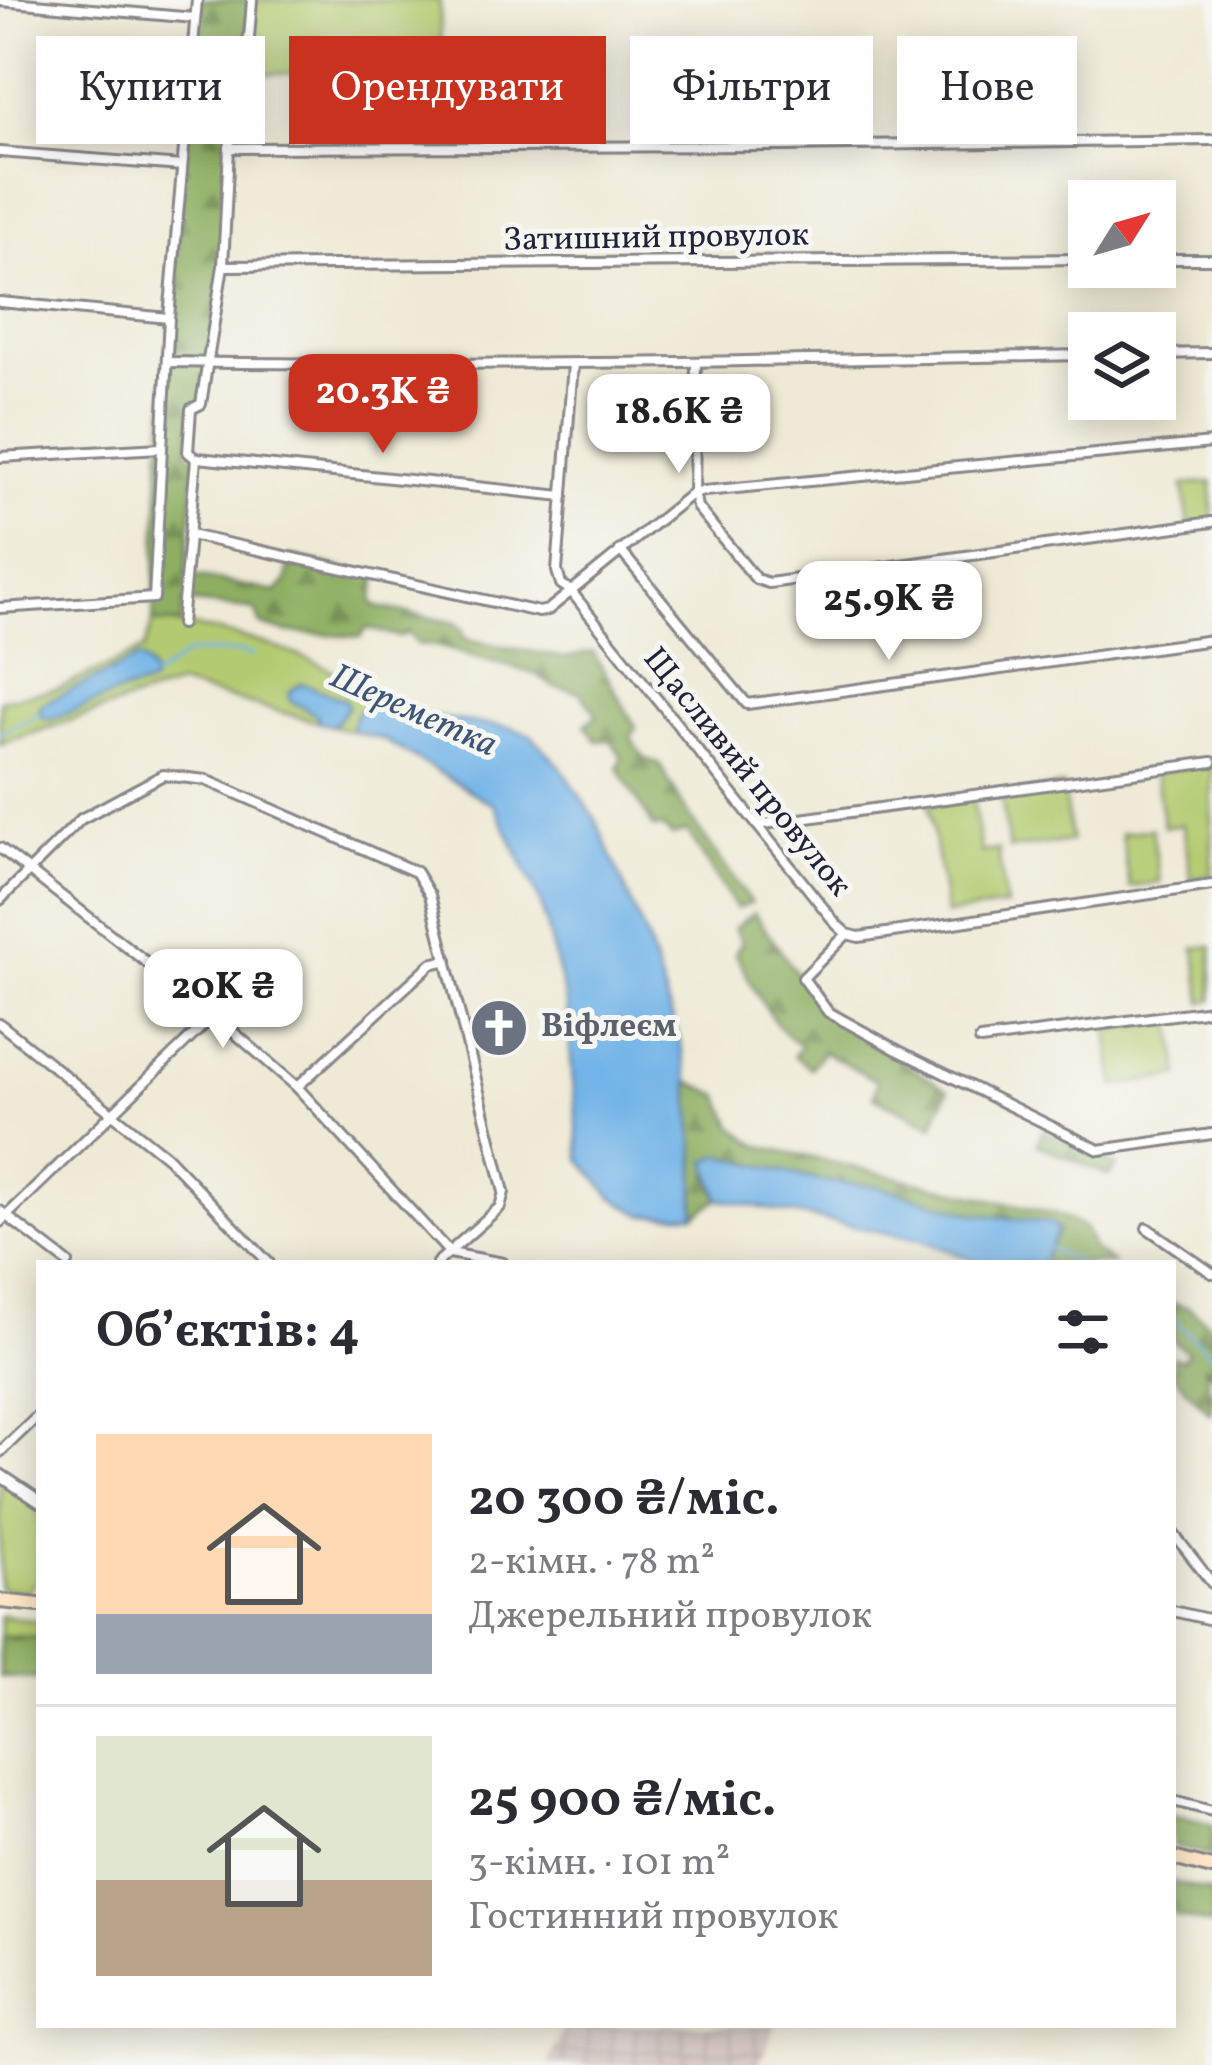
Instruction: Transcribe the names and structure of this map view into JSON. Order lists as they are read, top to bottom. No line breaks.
{"streets":{"street":["Затишний провулок","Щасливий провулок"]},"water":["Шереметка"],"places":{"church":["Віфлеєм"]},"north":"top right","page":{"chip":["Купити","Орендувати","Фільтри","Нове"],"price":["20.3K ₴","18.6K ₴","25.9K ₴","20K ₴"],"heading":"Об’єктів: 4","list":[{"name":"20 300 ₴/міс.","note":"2-кімн. · 78 m² · Джерельний провулок"},{"name":"25 900 ₴/міс.","note":"3-кімн. · 101 m² · Гостинний провулок"}]}}
